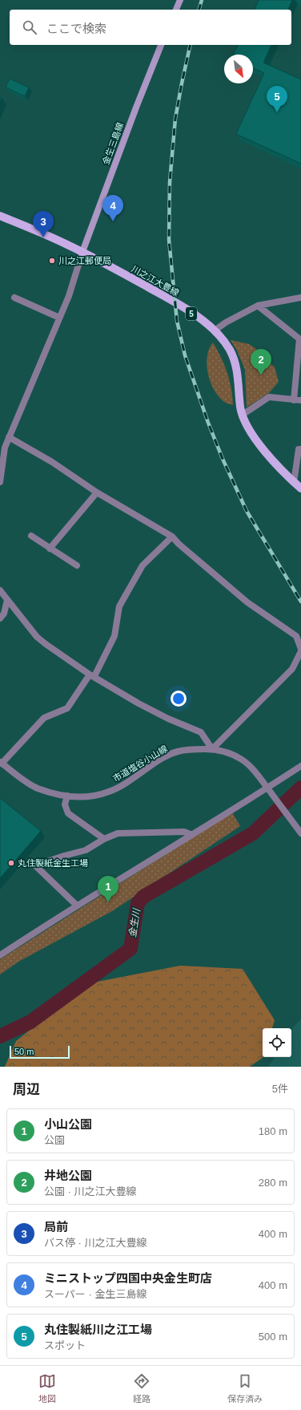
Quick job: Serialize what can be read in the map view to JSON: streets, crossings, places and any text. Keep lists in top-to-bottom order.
{
  "streets": {
    "main road": ["金生三島線", "川之江大豊線", "5"],
    "street": ["市道塩谷小山線"]
  },
  "crossings": [
    ["金生三島線", "川之江大豊線"]
  ],
  "water": ["金生川"],
  "places": ["川之江郵便局", "丸住製紙金生工場"],
  "scale_bar": "50 m",
  "north": "bottom right",
  "page": {
    "search": "ここで検索",
    "pins": [
      "5",
      "4",
      "3",
      "2",
      "1"
    ],
    "scale": "50 m",
    "heading": ["周辺", "5件"],
    "list": [
      {
        "mark": "1",
        "name": "小山公園",
        "note": "公園",
        "value": "180 m"
      },
      {
        "mark": "2",
        "name": "井地公園",
        "note": "公園 · 川之江大豊線",
        "value": "280 m"
      },
      {
        "mark": "3",
        "name": "局前",
        "note": "バス停 · 川之江大豊線",
        "value": "400 m"
      },
      {
        "mark": "4",
        "name": "ミニストップ四国中央金生町店",
        "note": "スーパー · 金生三島線",
        "value": "400 m"
      },
      {
        "mark": "5",
        "name": "丸住製紙川之江工場",
        "note": "スポット",
        "value": "500 m"
      }
    ],
    "nav": ["地図", "経路", "保存済み"]
  }
}
